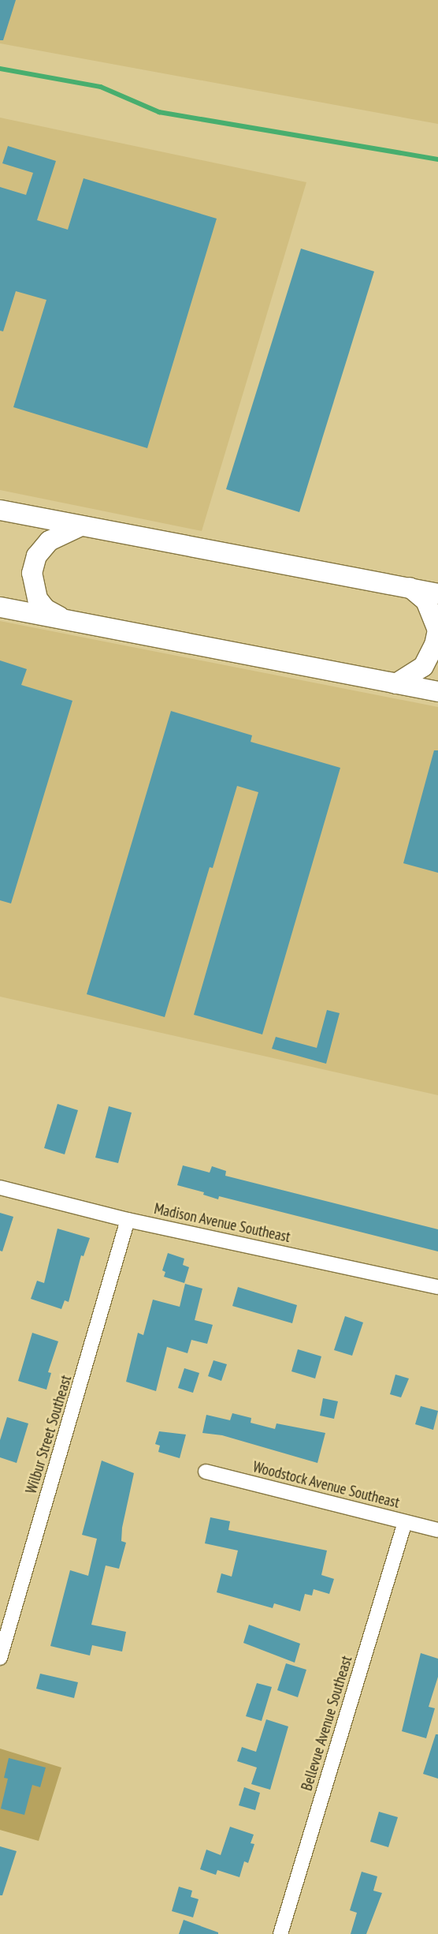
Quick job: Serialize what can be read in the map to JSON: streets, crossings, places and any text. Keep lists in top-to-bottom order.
{
  "streets": {
    "street": [
      "Madison Avenue Southeast",
      "Wilbur Street Southeast",
      "Woodstock Avenue Southeast",
      "Bellevue Avenue Southeast"
    ]
  },
  "crossings": [
    ["Madison Avenue Southeast", "Wilbur Street Southeast"],
    ["Woodstock Avenue Southeast", "Bellevue Avenue Southeast"]
  ]
}
